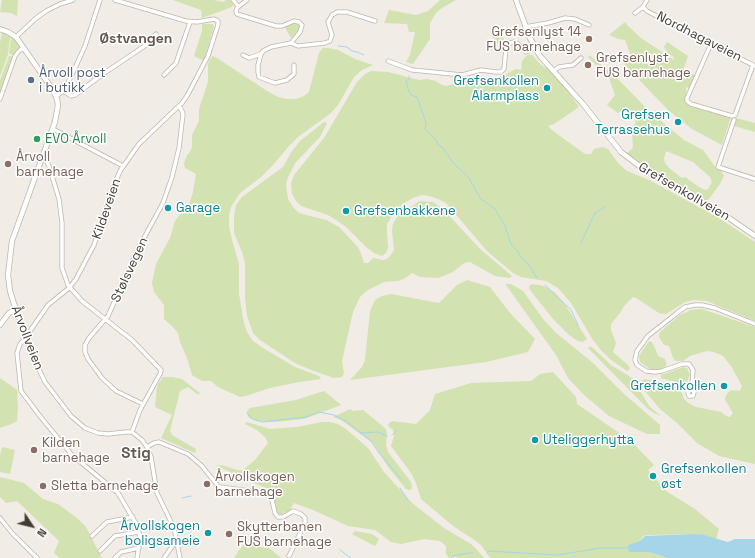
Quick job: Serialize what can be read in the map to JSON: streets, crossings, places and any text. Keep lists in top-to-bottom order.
{
  "streets": {
    "street": [
      "Nordhagaveien",
      "Grefsenkollveien",
      "Kildeveien",
      "Stølsvegen",
      "Årvollveien"
    ]
  },
  "crossings": [
    ["Kildeveien", "Stølsvegen"],
    ["Kildeveien", "Årvollveien"]
  ],
  "districts": ["Østvangen", "Stig"],
  "places": [
    "Grefsenlyst 14 FUS barnehage",
    "Grefsenlyst FUS barnehage",
    "Årvoll post i butikk",
    "Grefsenkollen Alarmplass",
    "Grefsen Terrassehus",
    "EVO Årvoll",
    "Årvoll barnehage",
    "Garage",
    "Grefsenbakkene",
    "Grefsenkollen",
    "Uteliggerhytta",
    "Kilden barnehage",
    "Grefsenkollen øst",
    "Årvollskogen barnehage",
    "Sletta barnehage",
    "Årvollskogen boligsameie",
    "Skytterbanen FUS barnehage"
  ],
  "north": "bottom right"
}
